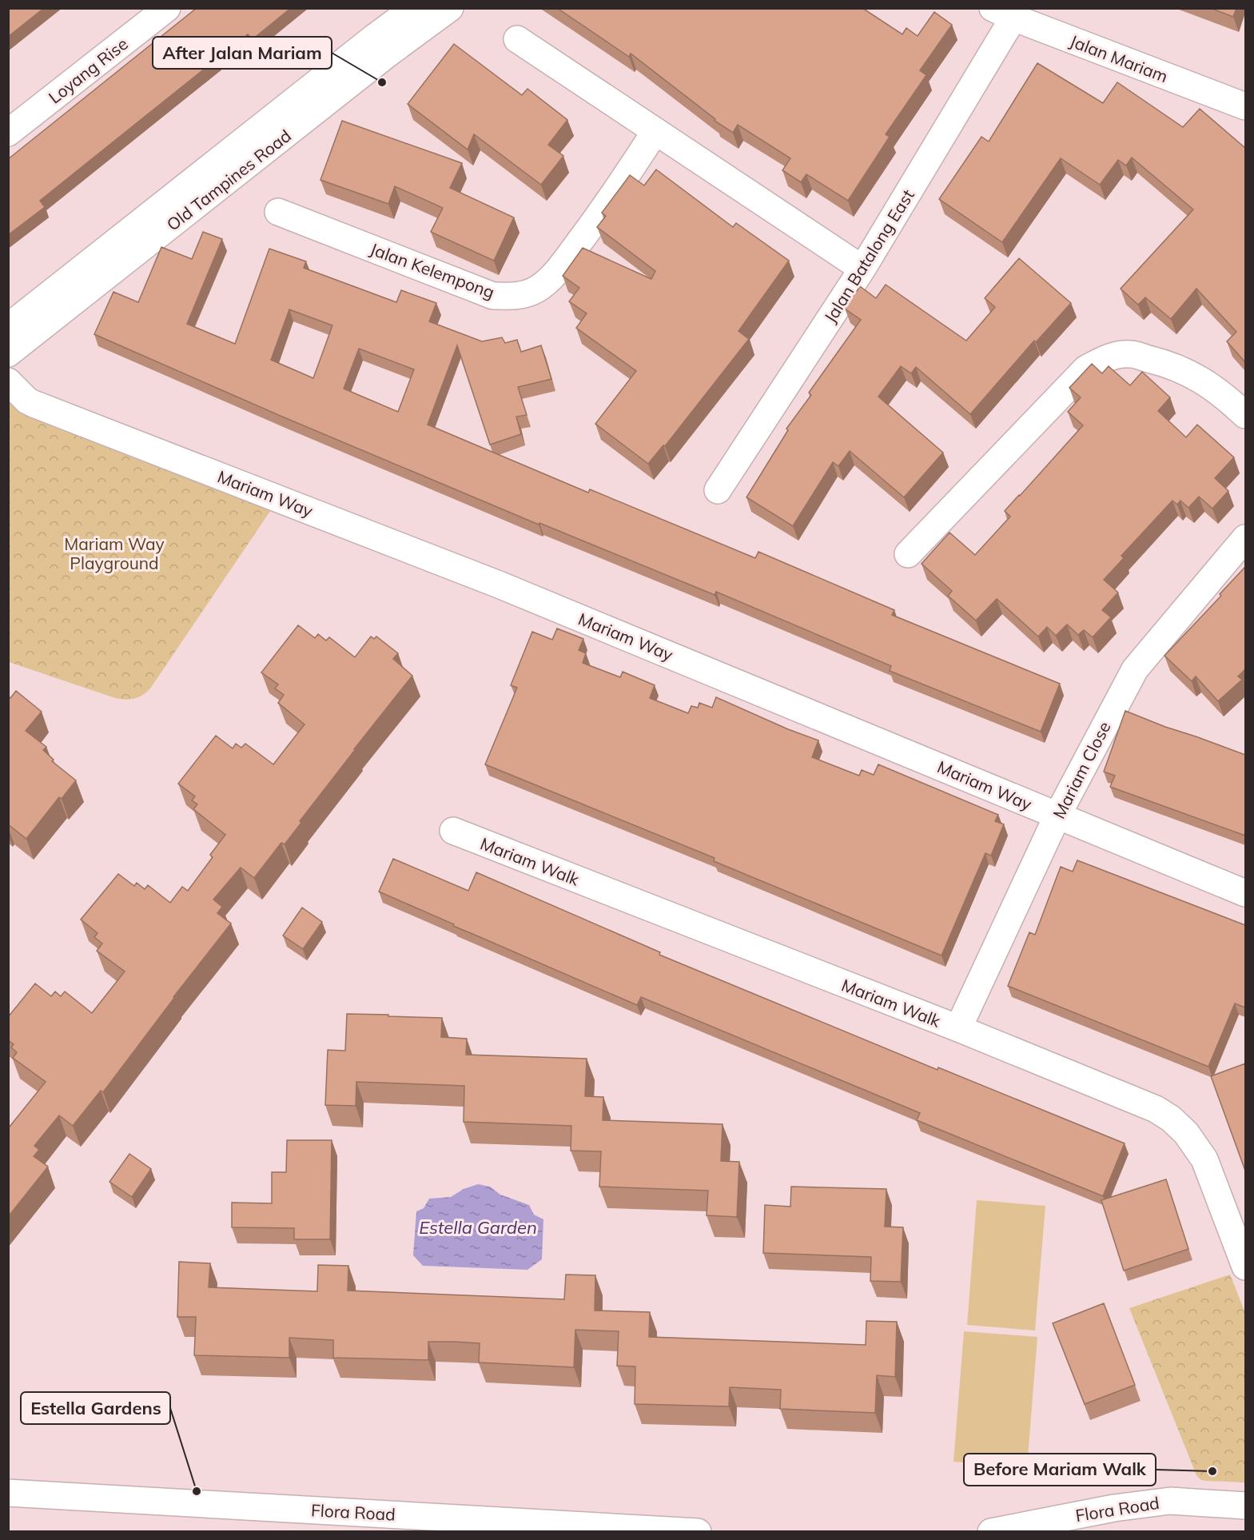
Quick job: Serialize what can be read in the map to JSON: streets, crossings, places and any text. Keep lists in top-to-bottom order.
{
  "streets": {
    "street": [
      "Jalan Mariam",
      "Loyang Rise",
      "Old Tampines Road",
      "Jalan Batalong East",
      "Jalan Kelempong",
      "Mariam Way",
      "Mariam Close",
      "Mariam Walk",
      "Flora Road"
    ]
  },
  "crossings": [
    ["Jalan Mariam", "Jalan Batalong East"],
    ["Mariam Way", "Mariam Close"],
    ["Mariam Close", "Mariam Walk"]
  ],
  "water": ["Estella Garden"],
  "parks": ["Mariam Way Playground"],
  "places": ["After Jalan Mariam", "Before Mariam Walk", "Estella Gardens"]
}
